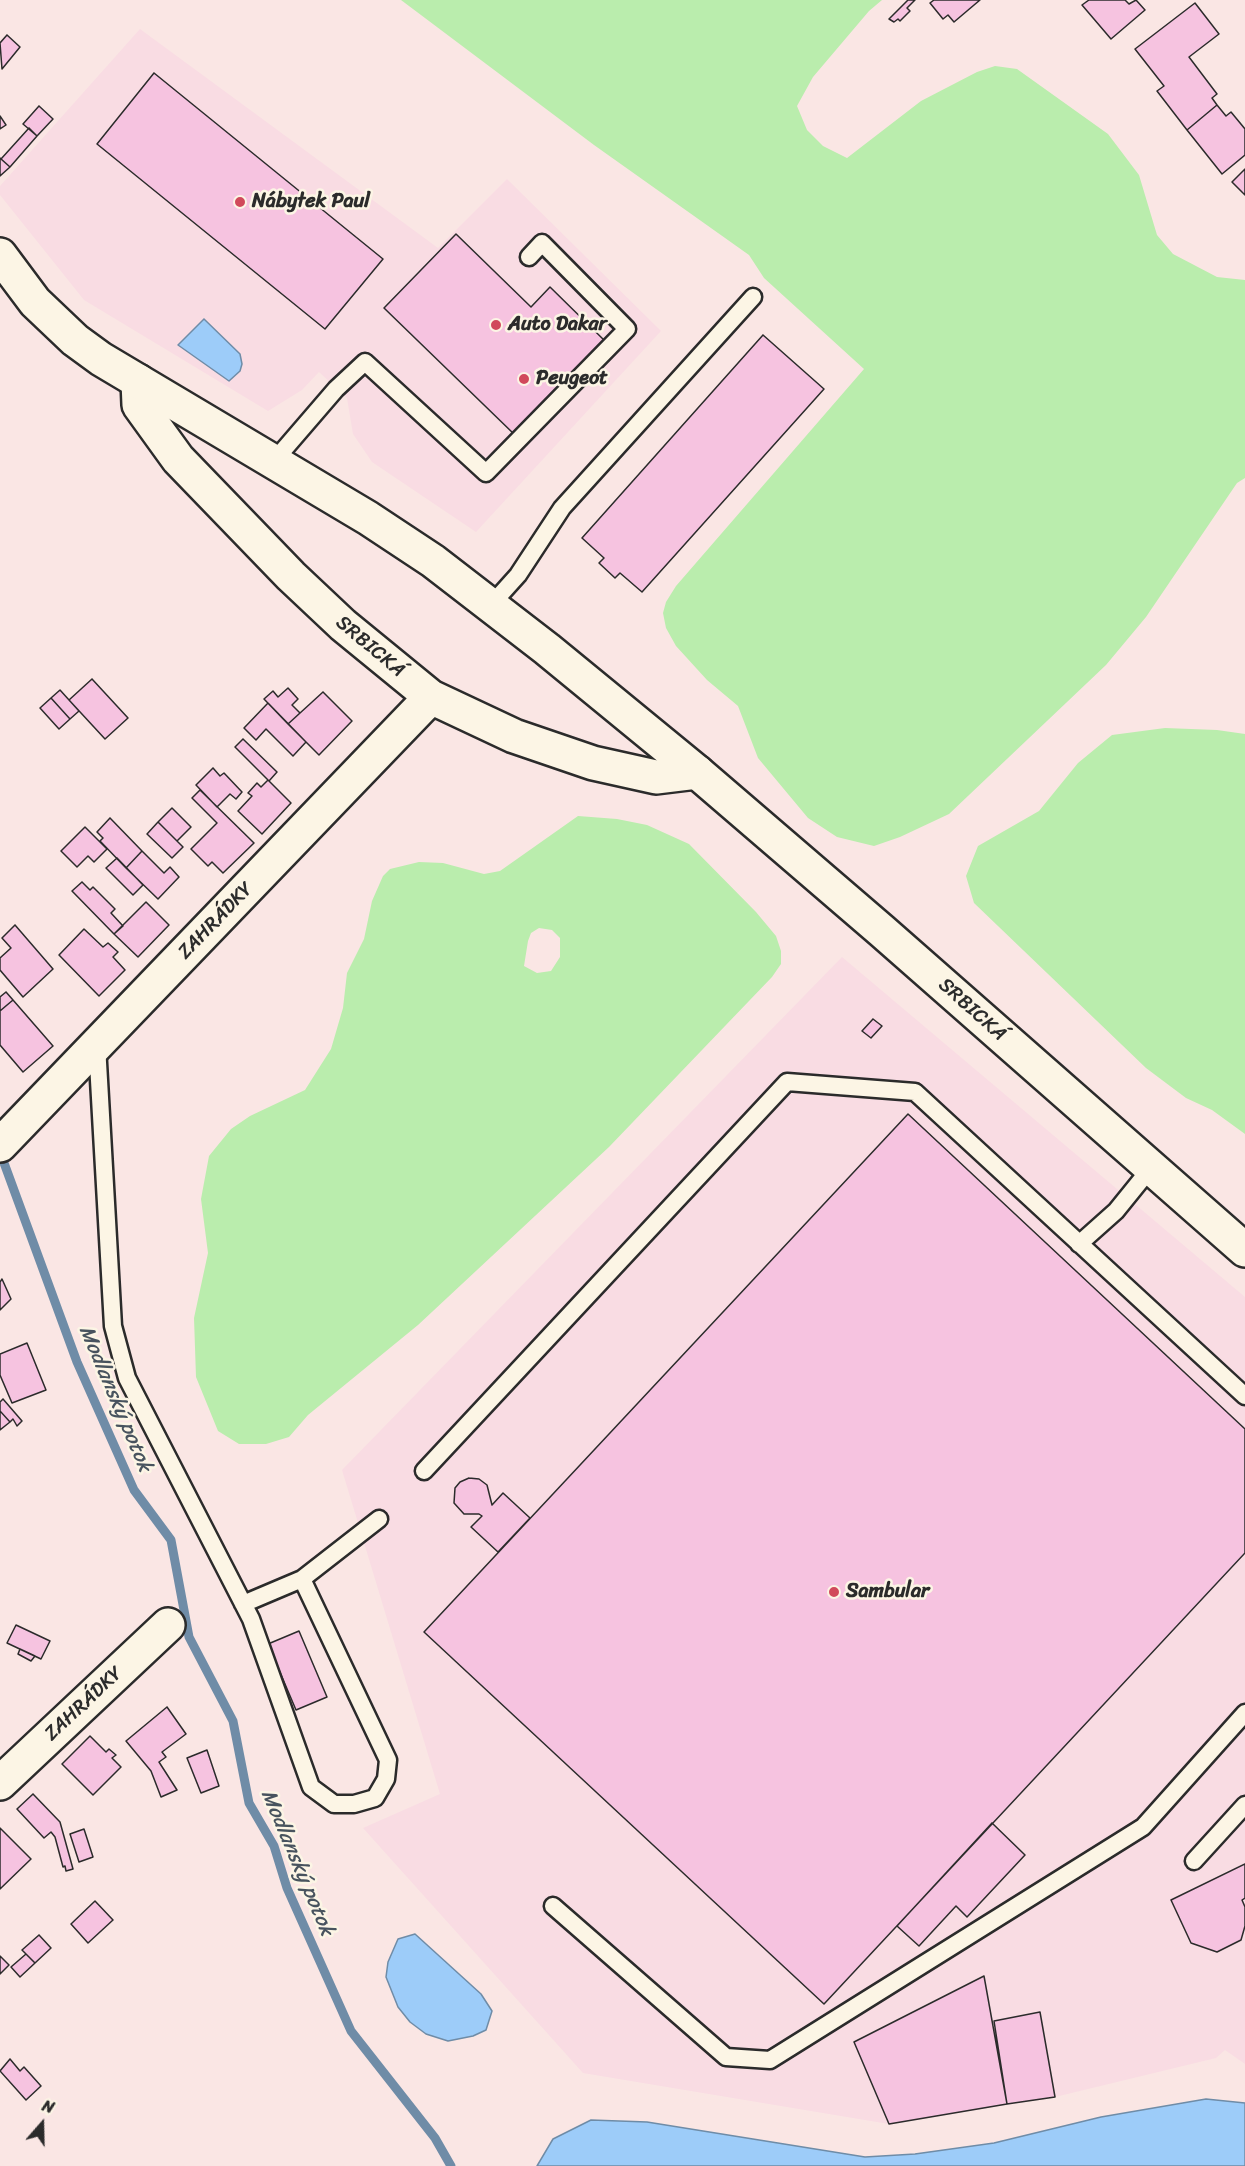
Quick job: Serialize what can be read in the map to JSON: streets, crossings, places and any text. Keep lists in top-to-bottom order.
{
  "streets": {
    "street": ["SRBICKÁ", "ZAHRÁDKY"]
  },
  "crossings": [
    ["SRBICKÁ", "ZAHRÁDKY"]
  ],
  "water": ["Modlanský potok"],
  "places": [
    "Nábytek Paul",
    "Auto Dakar",
    "Peugeot",
    "Sambular"
  ],
  "north": "top"
}
